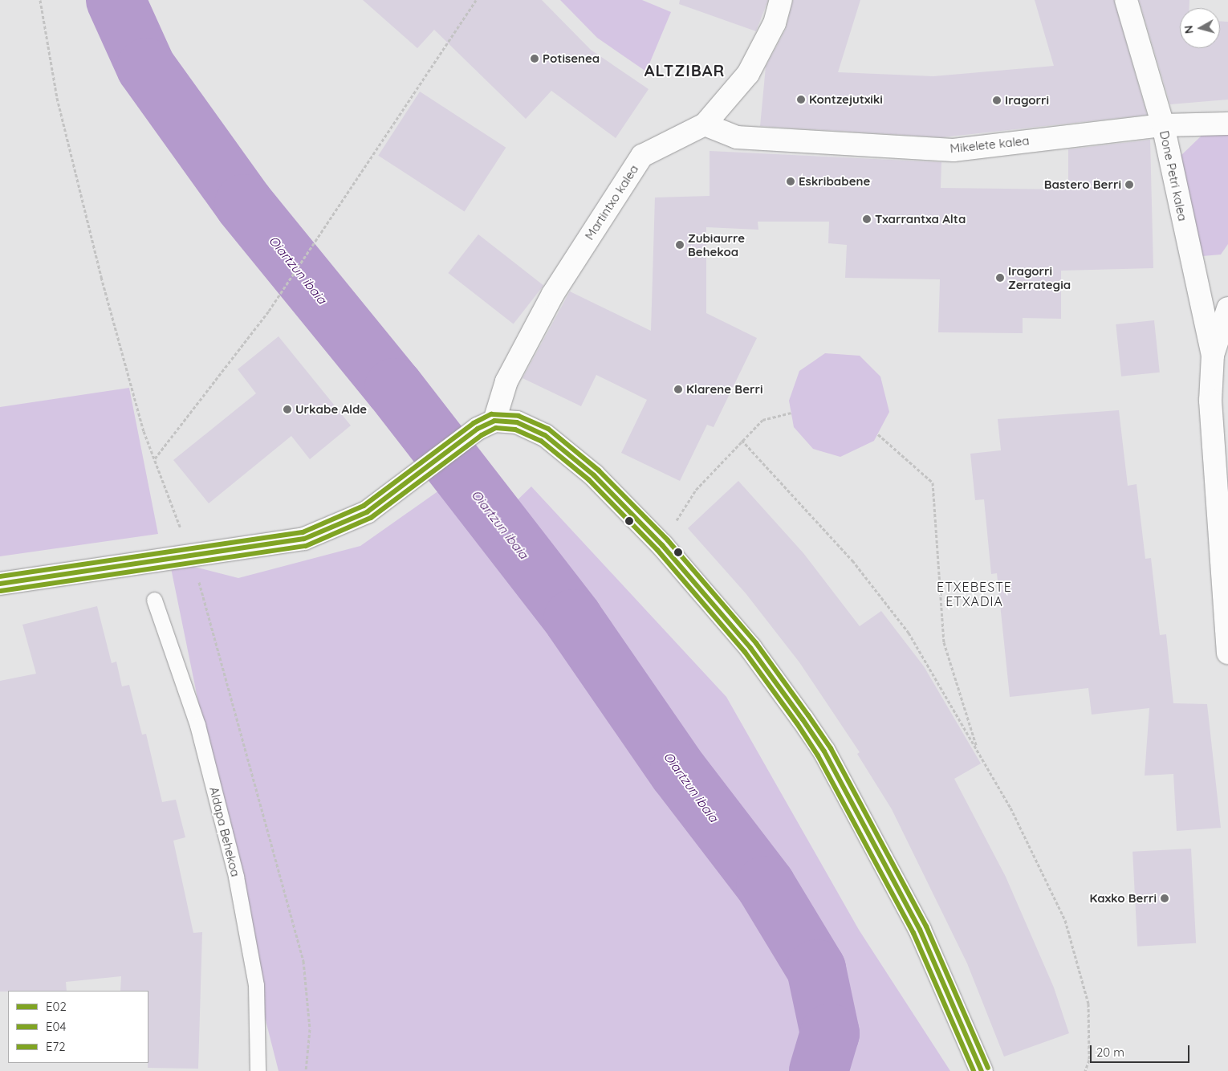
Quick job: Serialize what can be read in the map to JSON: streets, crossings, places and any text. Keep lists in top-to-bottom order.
{
  "streets": {
    "street": ["Mikelete kalea", "Done Petri kalea", "Martintxo kalea"],
    "lane": ["Aldapa Behekoa"]
  },
  "crossings": [
    ["Mikelete kalea", "Done Petri kalea"],
    ["Mikelete kalea", "Martintxo kalea"]
  ],
  "districts": ["ALTZIBAR", "ETXEBESTE ETXADIA"],
  "water": ["Oiartzun ibaia"],
  "places": [
    "Potisenea",
    "Kontzejutxiki",
    "Iragorri",
    "Eskribabene",
    "Bastero Berri",
    "Txarrantxa Alta",
    "Zubiaurre Behekoa",
    "Iragorri Zerrategia",
    "Klarene Berri",
    "Urkabe Alde",
    "Kaxko Berri"
  ],
  "lines": ["transit line E72", "transit line E02", "transit line E04"],
  "legend": ["E02", "E04", "E72"],
  "scale_bar": "20 m",
  "north": "left"
}
